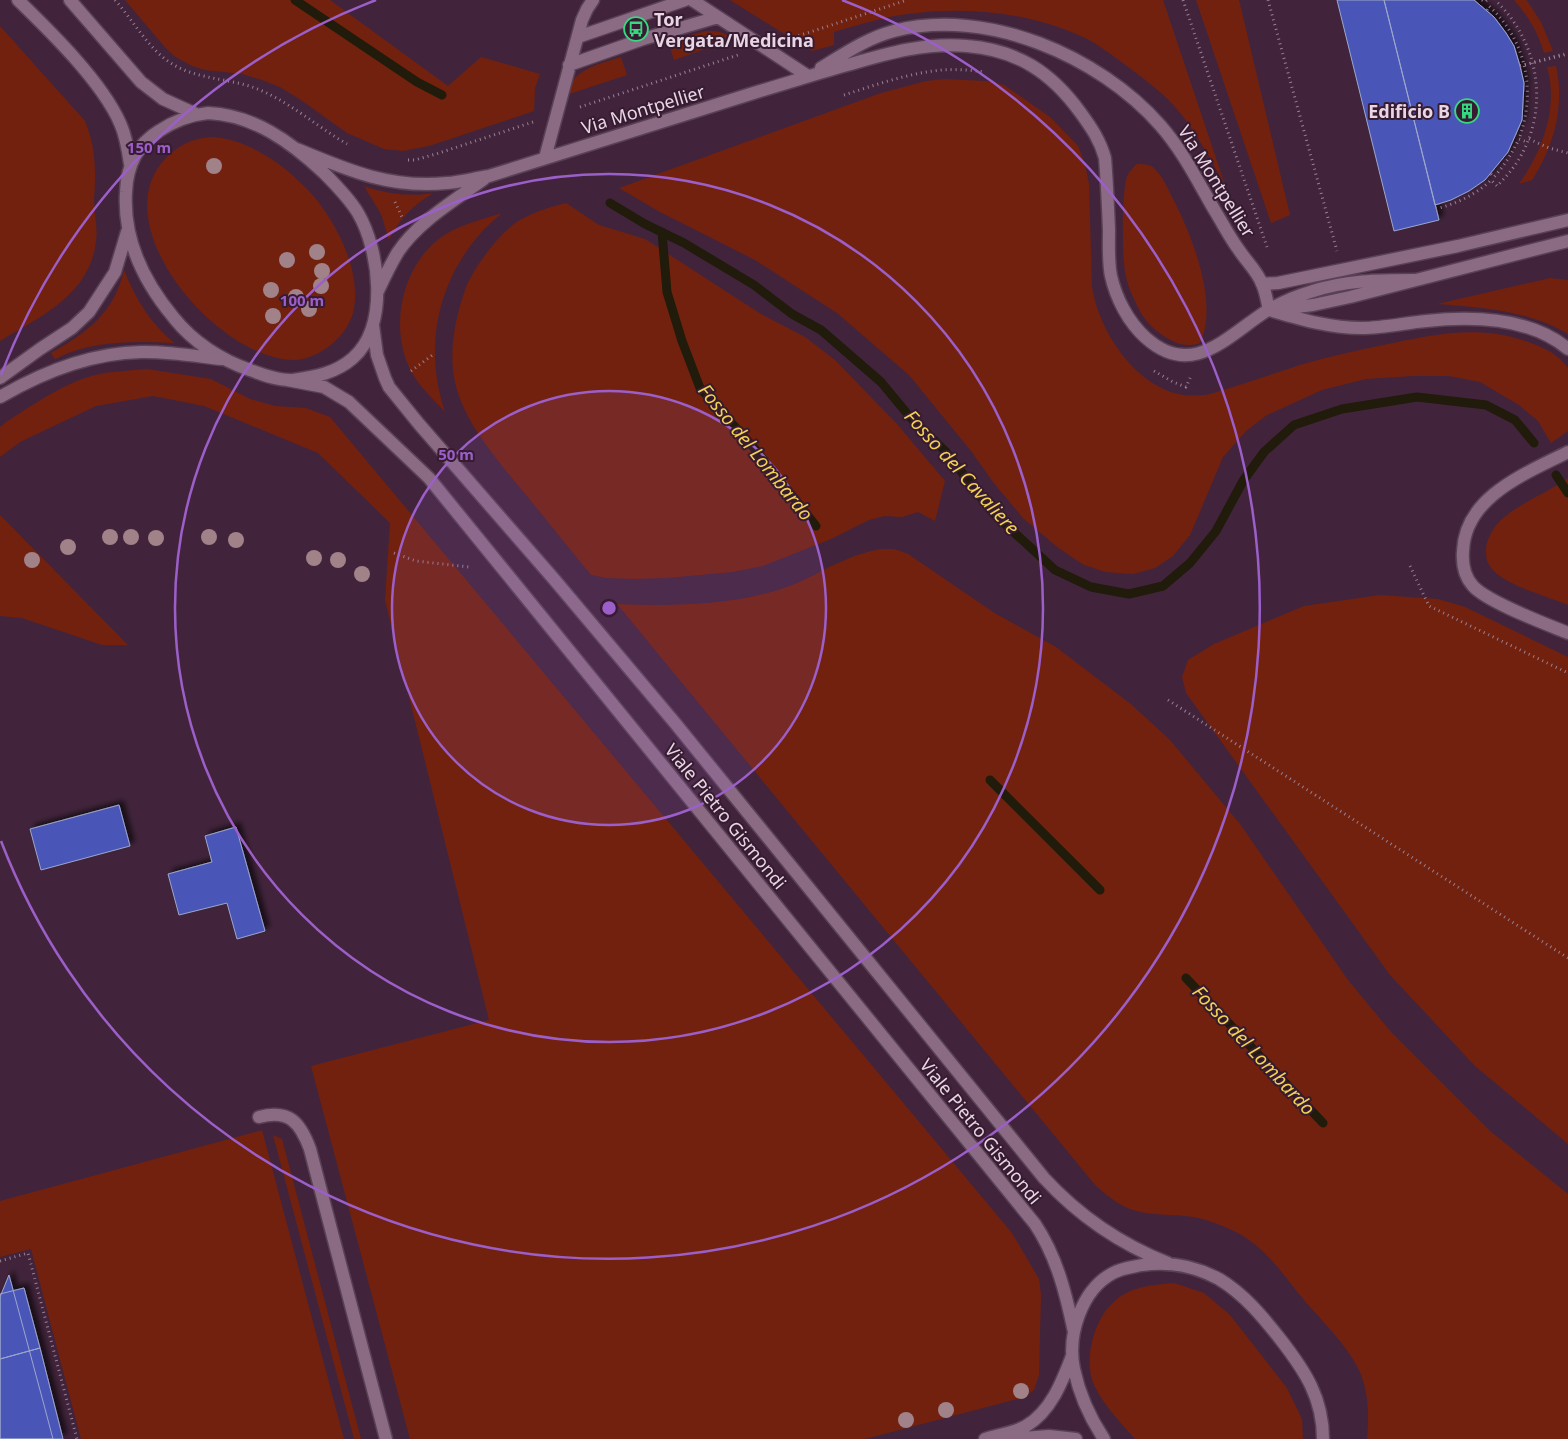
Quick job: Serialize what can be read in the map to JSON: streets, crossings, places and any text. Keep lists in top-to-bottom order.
{
  "streets": {
    "street": ["Via Montpellier", "Viale Pietro Gismondi"]
  },
  "water": ["Fosso del Lombardo", "Fosso del Cavaliere"],
  "places": {
    "bus stop": ["Tor Vergata/Medicina"],
    "building": ["Edificio B"]
  },
  "rings": ["150 m", "100 m", "50 m"]
}
